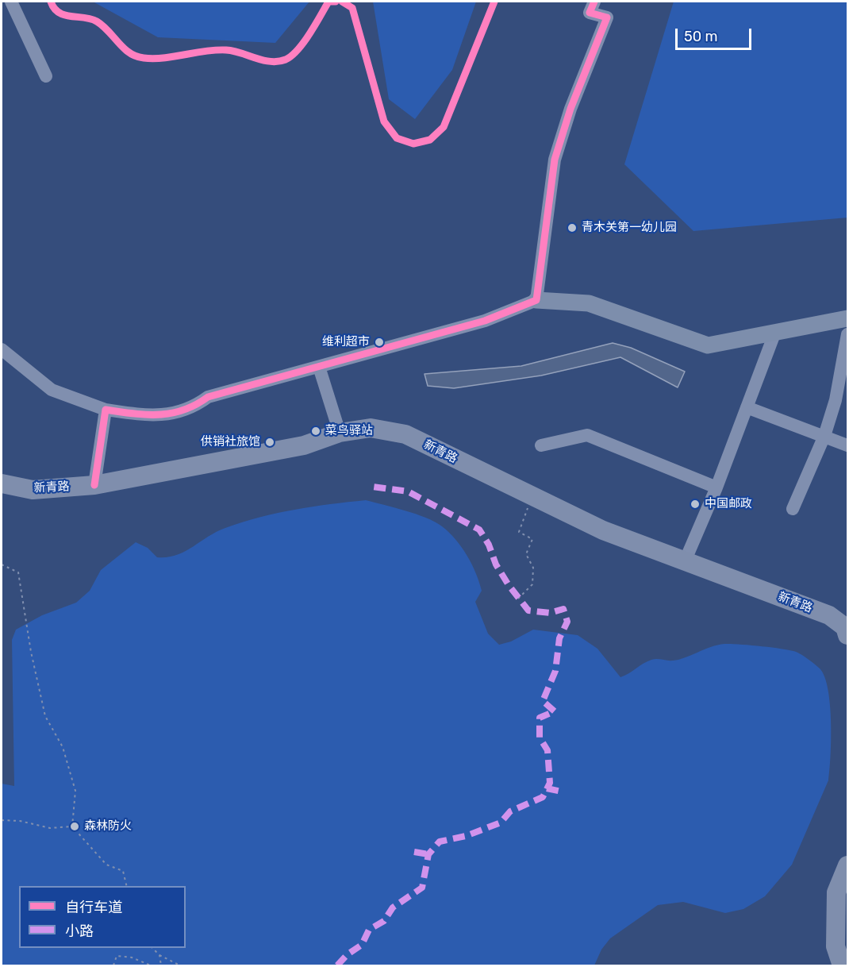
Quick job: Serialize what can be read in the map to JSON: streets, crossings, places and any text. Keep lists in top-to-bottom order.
{
  "streets": {
    "highway": ["新青路"]
  },
  "places": [
    "青木关第一幼儿园",
    "维利超市",
    "菜鸟驿站",
    "供销社旅馆",
    "中国邮政",
    "森林防火"
  ],
  "legend": ["自行车道", "小路"],
  "scale_bar": "50 m"
}
